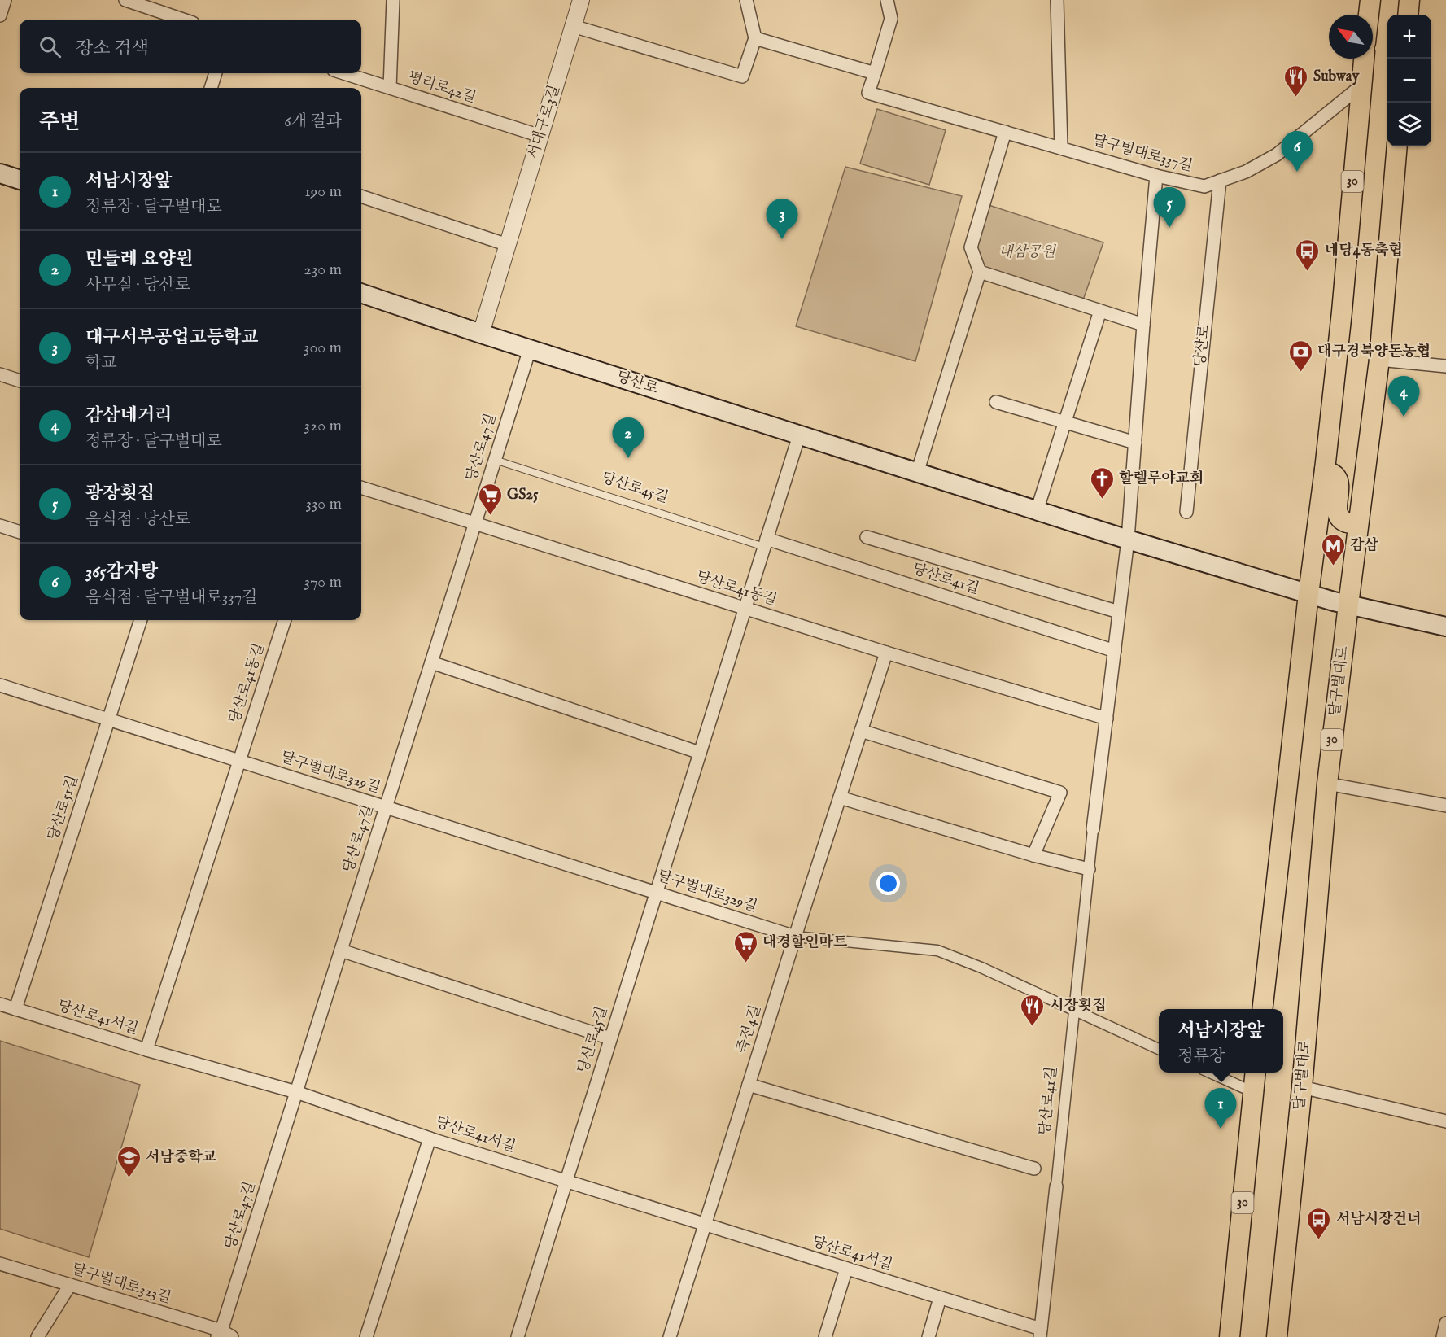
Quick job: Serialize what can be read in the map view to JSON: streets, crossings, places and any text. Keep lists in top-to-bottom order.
{
  "streets": {
    "main road": ["30", "당산로", "달구벌대로"],
    "street": [
      "평리로42길",
      "서대구로3길",
      "달구벌대로337길",
      "당산로47길",
      "당산로45길",
      "당산로41길",
      "당산로41동길",
      "달구벌대로329길",
      "당산로51길",
      "당산로41서길",
      "죽전4길",
      "달구벌대로323길"
    ]
  },
  "crossings": [
    ["평리로42길", "서대구로3길"],
    ["서대구로3길", "당산로"],
    ["달구벌대로337길", "30"],
    ["달구벌대로337길", "당산로"],
    ["30", "당산로"],
    ["당산로", "당산로47길"],
    ["당산로", "당산로45길"],
    ["당산로", "당산로41길"],
    ["당산로", "달구벌대로"],
    ["당산로47길", "당산로45길"],
    ["당산로47길", "당산로41동길"],
    ["당산로47길", "달구벌대로329길"],
    ["당산로47길", "당산로41서길"],
    ["당산로47길", "달구벌대로323길"],
    ["당산로45길", "당산로41길"],
    ["당산로45길", "당산로41동길"],
    ["당산로45길", "달구벌대로329길"],
    ["당산로45길", "당산로41서길"],
    ["당산로41길", "당산로41동길"],
    ["당산로41길", "달구벌대로329길"],
    ["당산로41길", "당산로41서길"],
    ["당산로41동길", "달구벌대로329길"],
    ["당산로41동길", "죽전4길"],
    ["달구벌대로329길", "당산로51길"],
    ["달구벌대로329길", "죽전4길"],
    ["당산로51길", "당산로41서길"],
    ["당산로41서길", "죽전4길"]
  ],
  "parks": ["내삼공원"],
  "places": {
    "restaurant": ["Subway", "시장횟집"],
    "bus stop": ["네당4동축협", "서남시장건너"],
    "bank": ["대구경북양돈농협"],
    "church": ["할렐루야교회"],
    "supermarket": ["GS25", "대경할인마트"],
    "metro station": ["감삼"],
    "school or university": ["서남중학교"]
  },
  "north": "top left",
  "page": {
    "map_buttons": ["+", "−"],
    "search": "장소 검색",
    "heading": ["주변", "6개 결과"],
    "pins": [
      "6",
      "5",
      "3",
      "4",
      "2",
      "1"
    ],
    "list": [
      {
        "mark": "1",
        "name": "서남시장앞",
        "note": "정류장 · 달구벌대로",
        "value": "190 m"
      },
      {
        "mark": "2",
        "name": "민들레 요양원",
        "note": "사무실 · 당산로",
        "value": "230 m"
      },
      {
        "mark": "3",
        "name": "대구서부공업고등학교",
        "note": "학교",
        "value": "300 m"
      },
      {
        "mark": "4",
        "name": "감삼네거리",
        "note": "정류장 · 달구벌대로",
        "value": "320 m"
      },
      {
        "mark": "5",
        "name": "광장횟집",
        "note": "음식점 · 당산로",
        "value": "330 m"
      },
      {
        "mark": "6",
        "name": "365감자탕",
        "note": "음식점 · 달구벌대로337길",
        "value": "370 m"
      }
    ],
    "popup": ["서남시장앞", "정류장"]
  }
}
